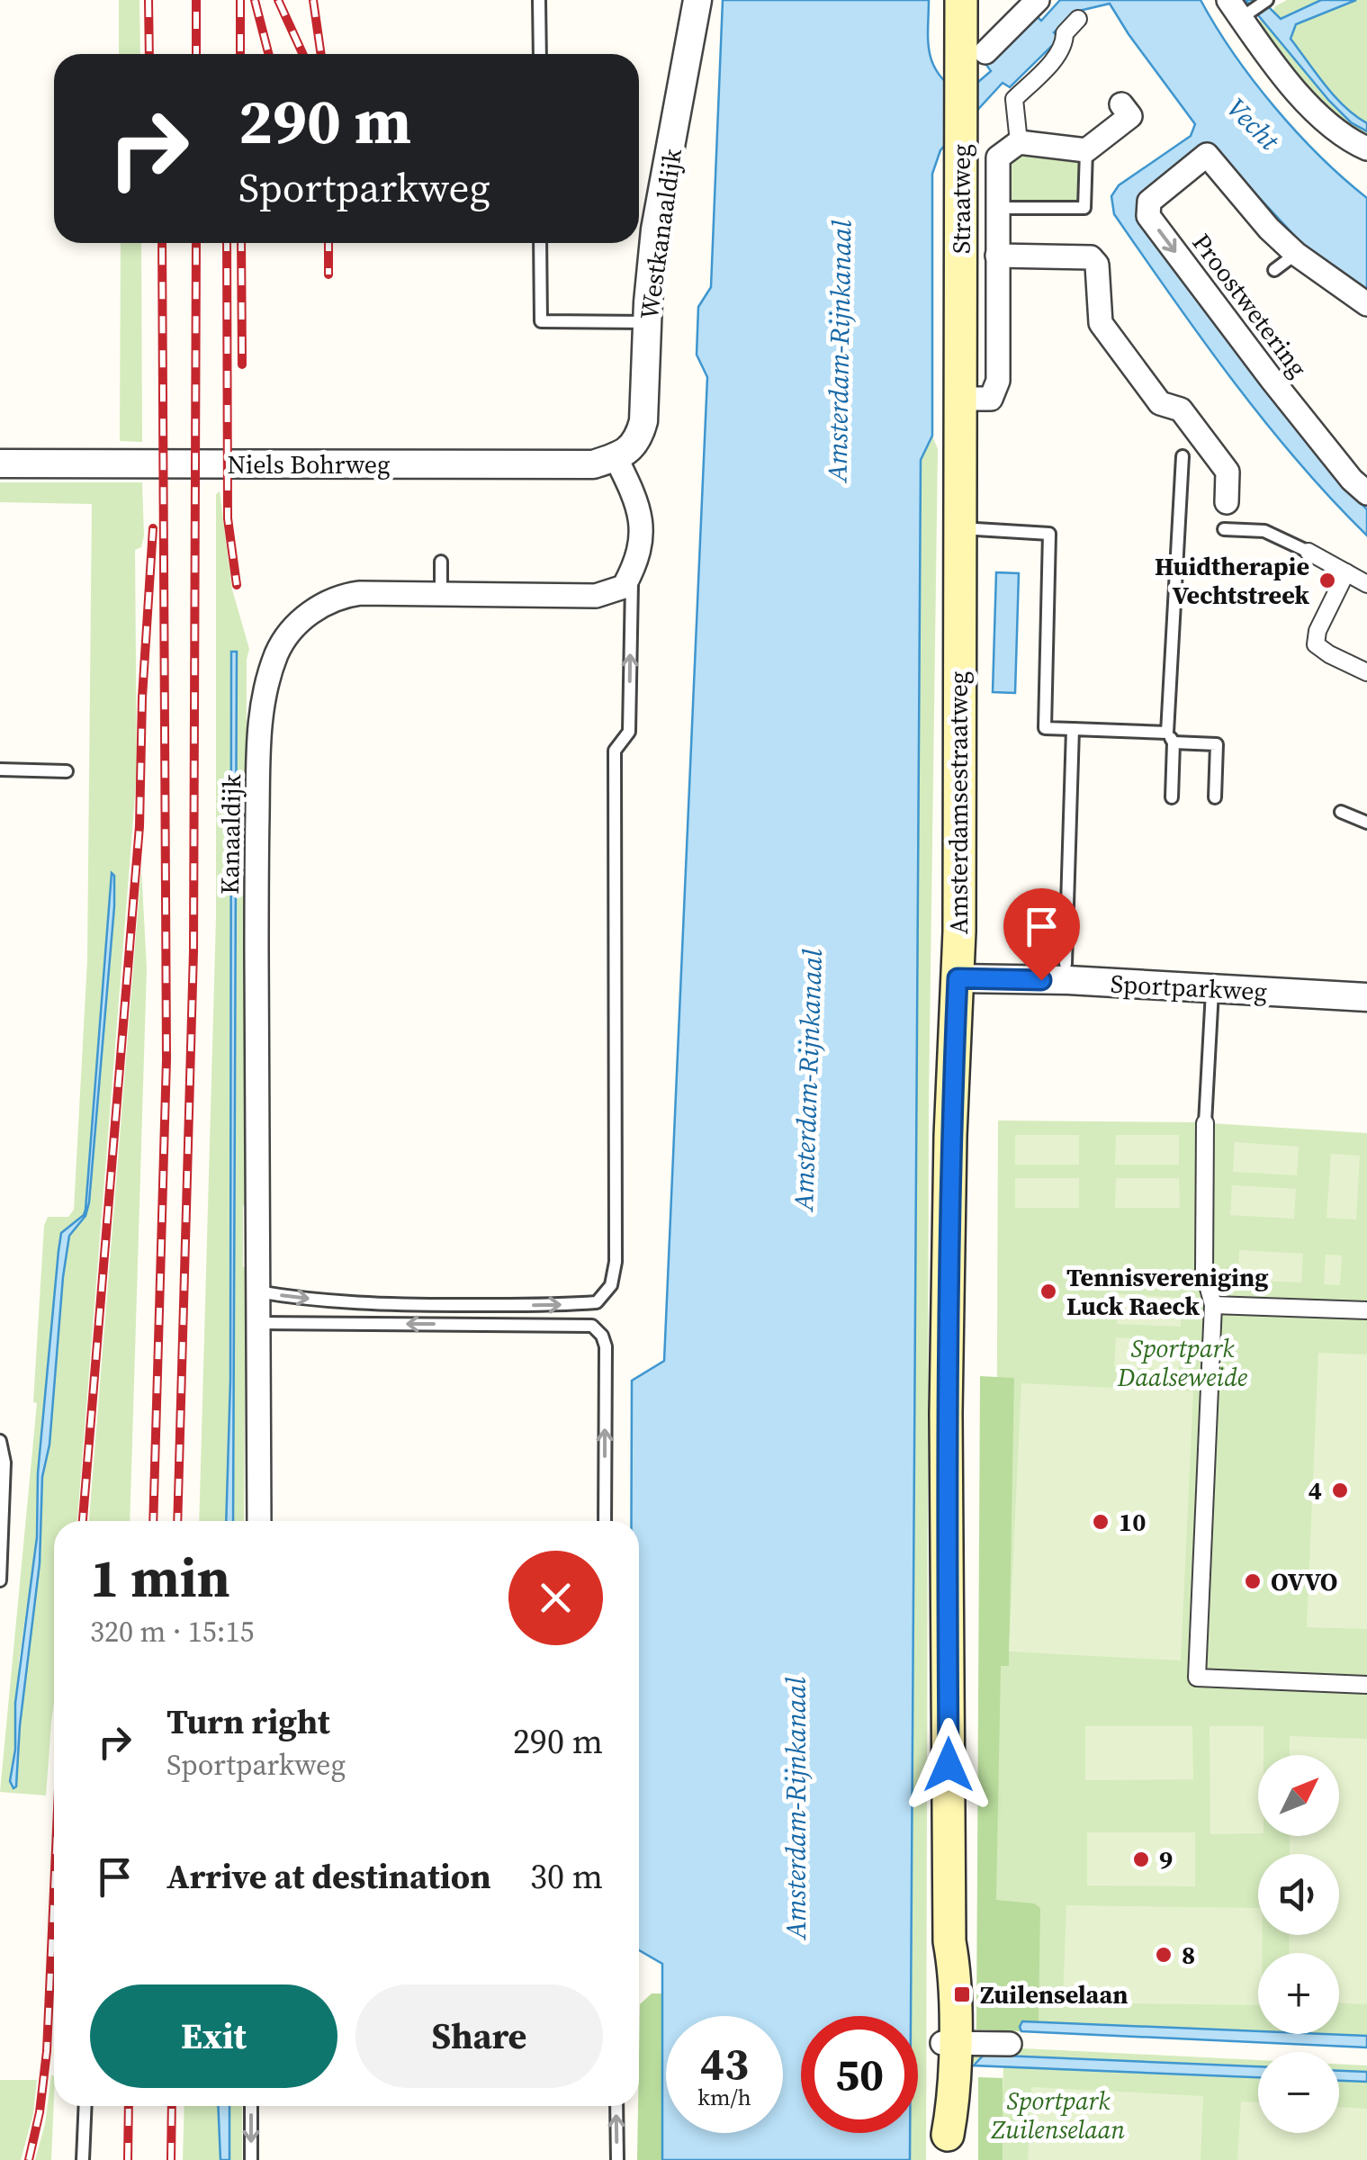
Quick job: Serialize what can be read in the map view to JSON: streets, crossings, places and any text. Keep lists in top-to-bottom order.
{
  "streets": {
    "main road": ["Straatweg", "Amsterdamsestraatweg"],
    "street": [
      "Westkanaaldijk",
      "Proostwetering",
      "Niels Bohrweg",
      "Kanaaldijk",
      "Sportparkweg"
    ]
  },
  "crossings": [
    ["Straatweg", "Amsterdamsestraatweg"],
    ["Westkanaaldijk", "Niels Bohrweg"],
    ["Amsterdamsestraatweg", "Sportparkweg"]
  ],
  "water": ["Vecht", "Amsterdam-Rijnkanaal"],
  "parks": ["Sportpark Daalseweide", "Sportpark Zuilenselaan"],
  "places": {
    "other": [
      "Huidtherapie Vechtstreek",
      "Tennisvereniging Luck Raeck",
      "4",
      "10",
      "OVVO",
      "9",
      "8"
    ],
    "transit": ["Zuilenselaan"]
  },
  "north": "top right",
  "page": {
    "turn": ["290 m", "Sportparkweg"],
    "heading": ["1 min", "320 m · 15:15"],
    "list": [
      {
        "name": "Turn right",
        "note": "Sportparkweg",
        "value": "290 m"
      },
      {
        "name": "Arrive at destination",
        "value": "30 m"
      }
    ],
    "map_buttons": ["+", "−"],
    "buttons": ["Exit", "Share"],
    "speed": "43 km/h",
    "limit": "50"
  }
}
